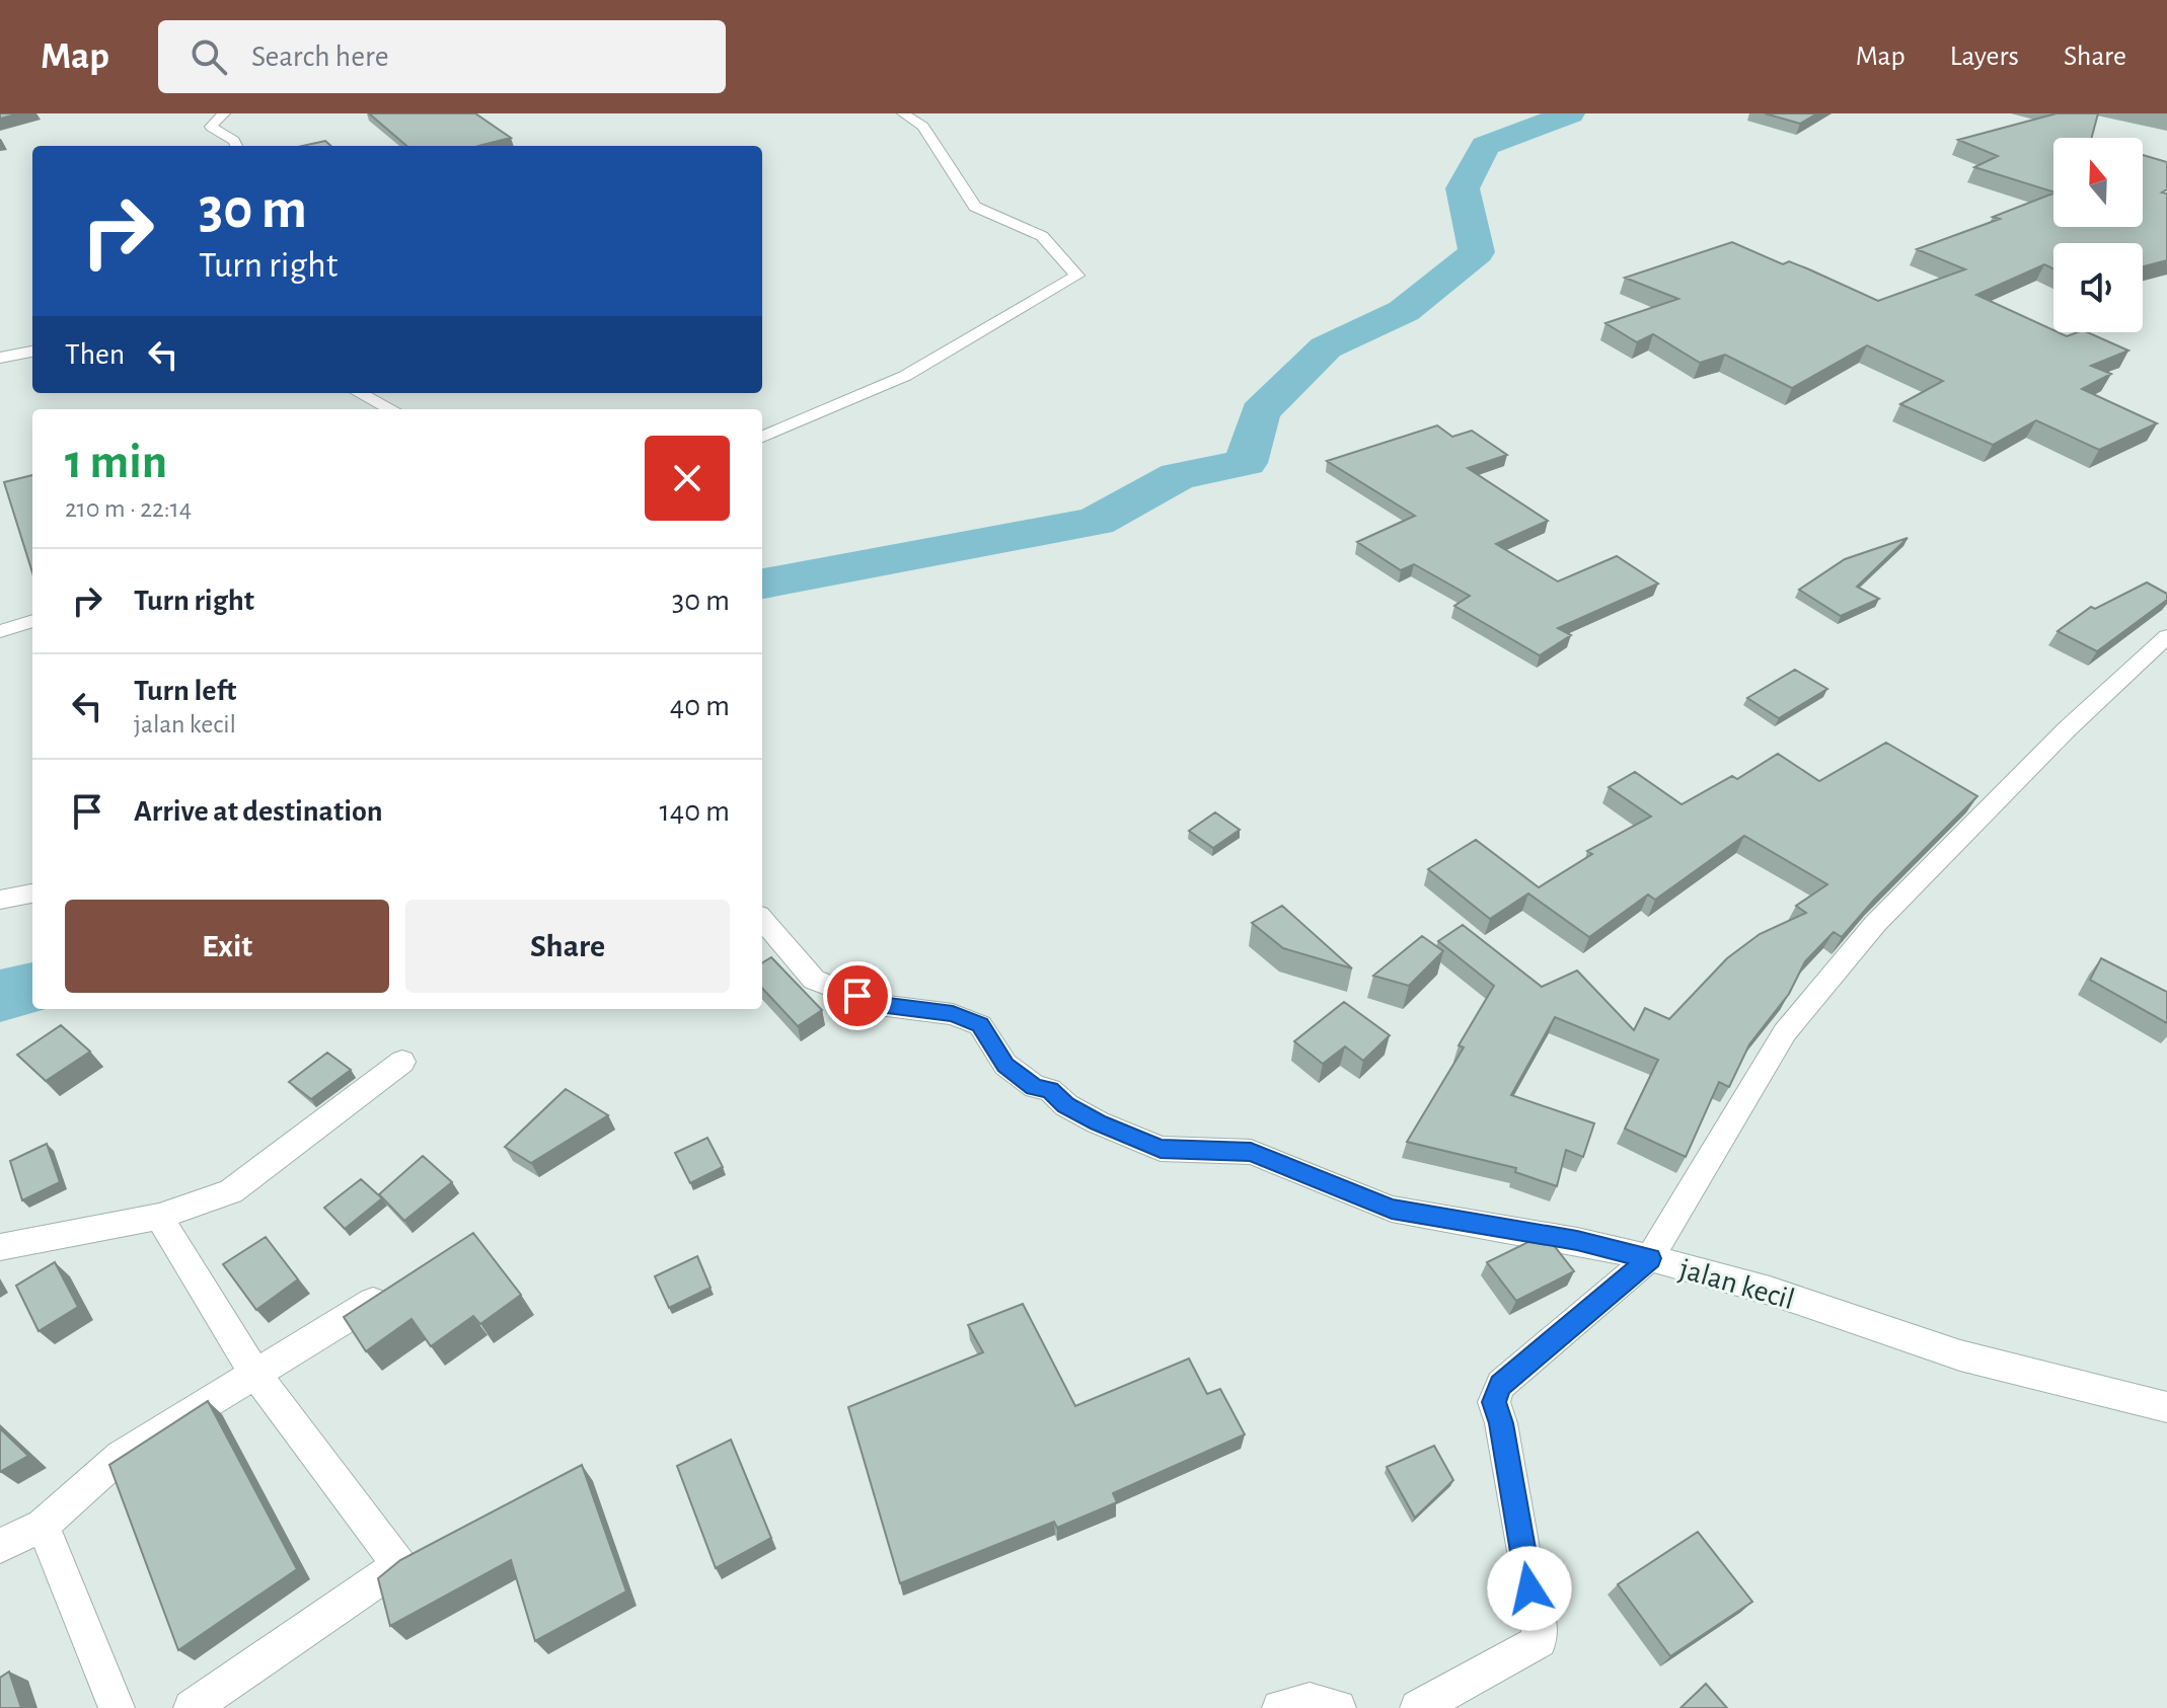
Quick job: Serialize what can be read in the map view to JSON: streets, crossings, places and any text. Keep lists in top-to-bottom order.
{
  "streets": {
    "street": ["jalan kecil"]
  },
  "north": "top",
  "page": {
    "header": "Map",
    "search": "Search here",
    "nav": ["Map", "Layers", "Share"],
    "turn": ["30 m", "Turn right"],
    "then": "Then",
    "heading": ["1 min", "210 m · 22:14"],
    "list": [
      {
        "name": "Turn right",
        "value": "30 m"
      },
      {
        "name": "Turn left",
        "note": "jalan kecil",
        "value": "40 m"
      },
      {
        "name": "Arrive at destination",
        "value": "140 m"
      }
    ],
    "buttons": ["Exit", "Share"]
  }
}
